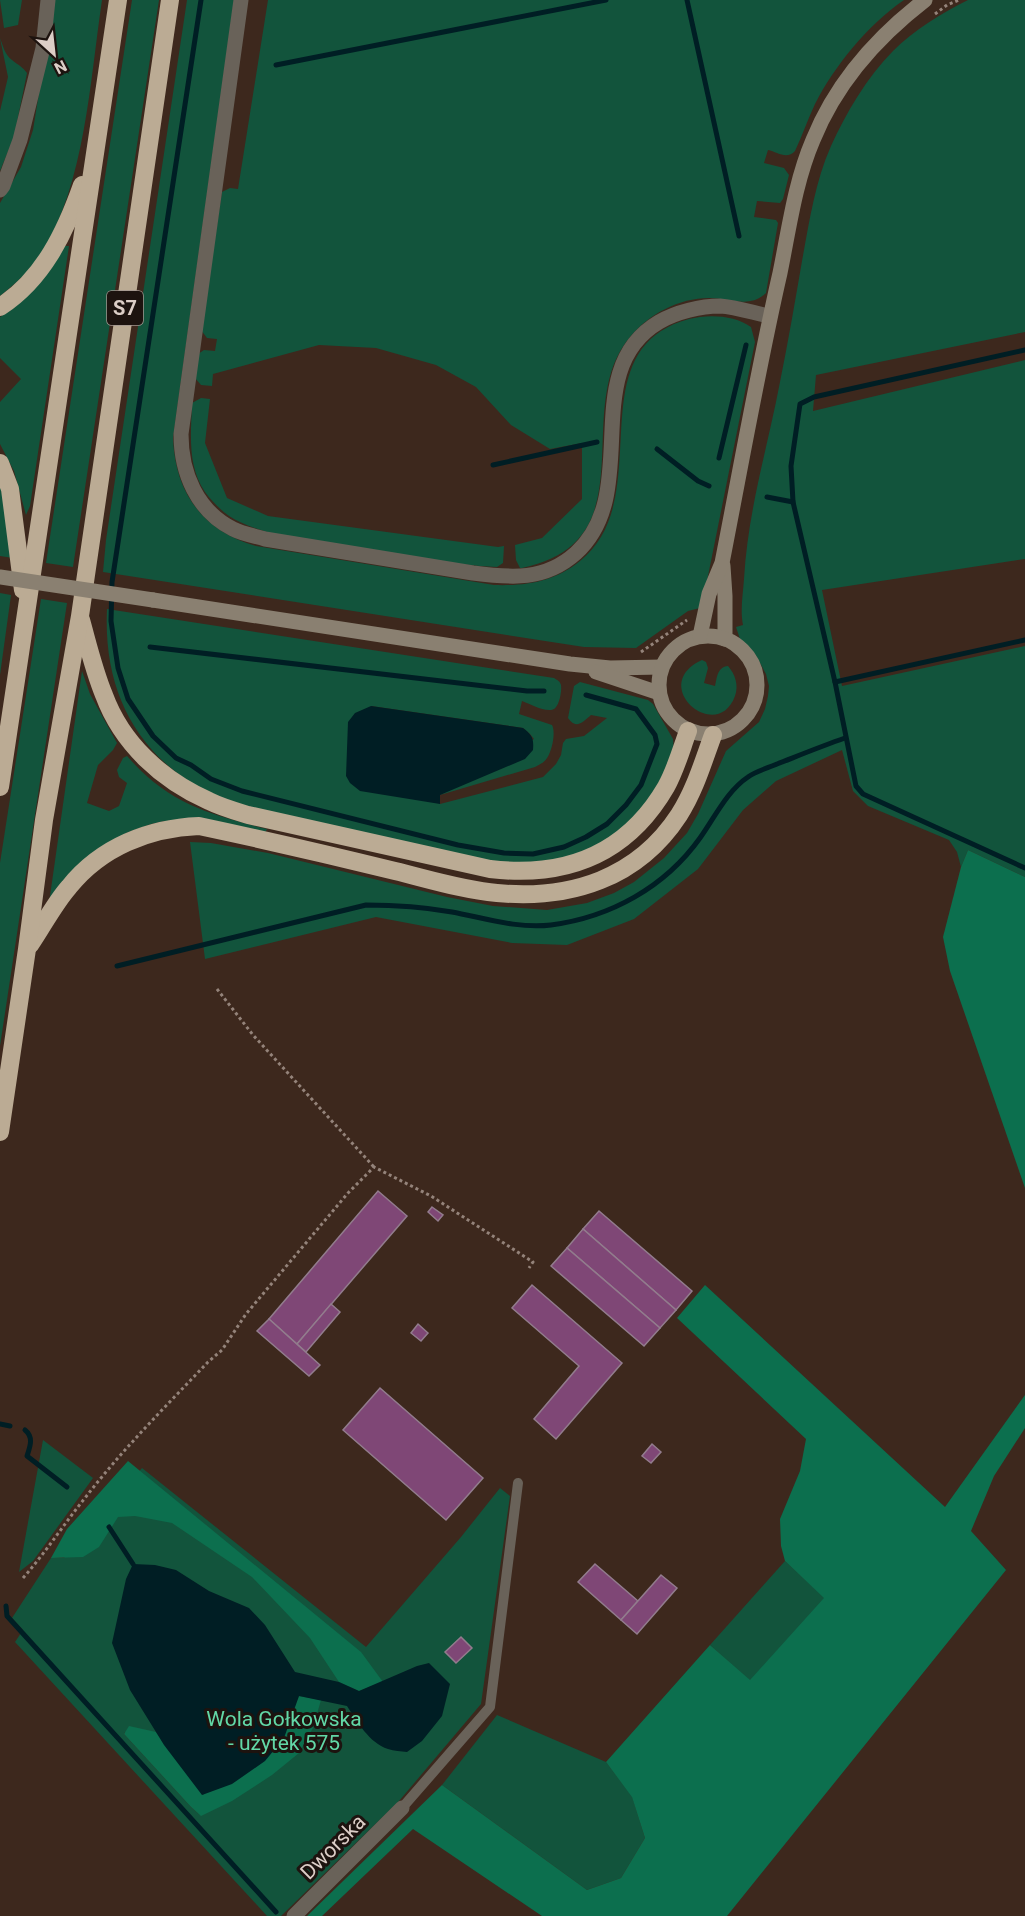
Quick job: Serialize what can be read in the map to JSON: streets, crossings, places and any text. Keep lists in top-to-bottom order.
{
  "streets": {
    "highway": ["S7"],
    "street": ["Dworska"]
  },
  "parks": ["Wola Gołkowska - użytek 575"],
  "north": "bottom right"
}
